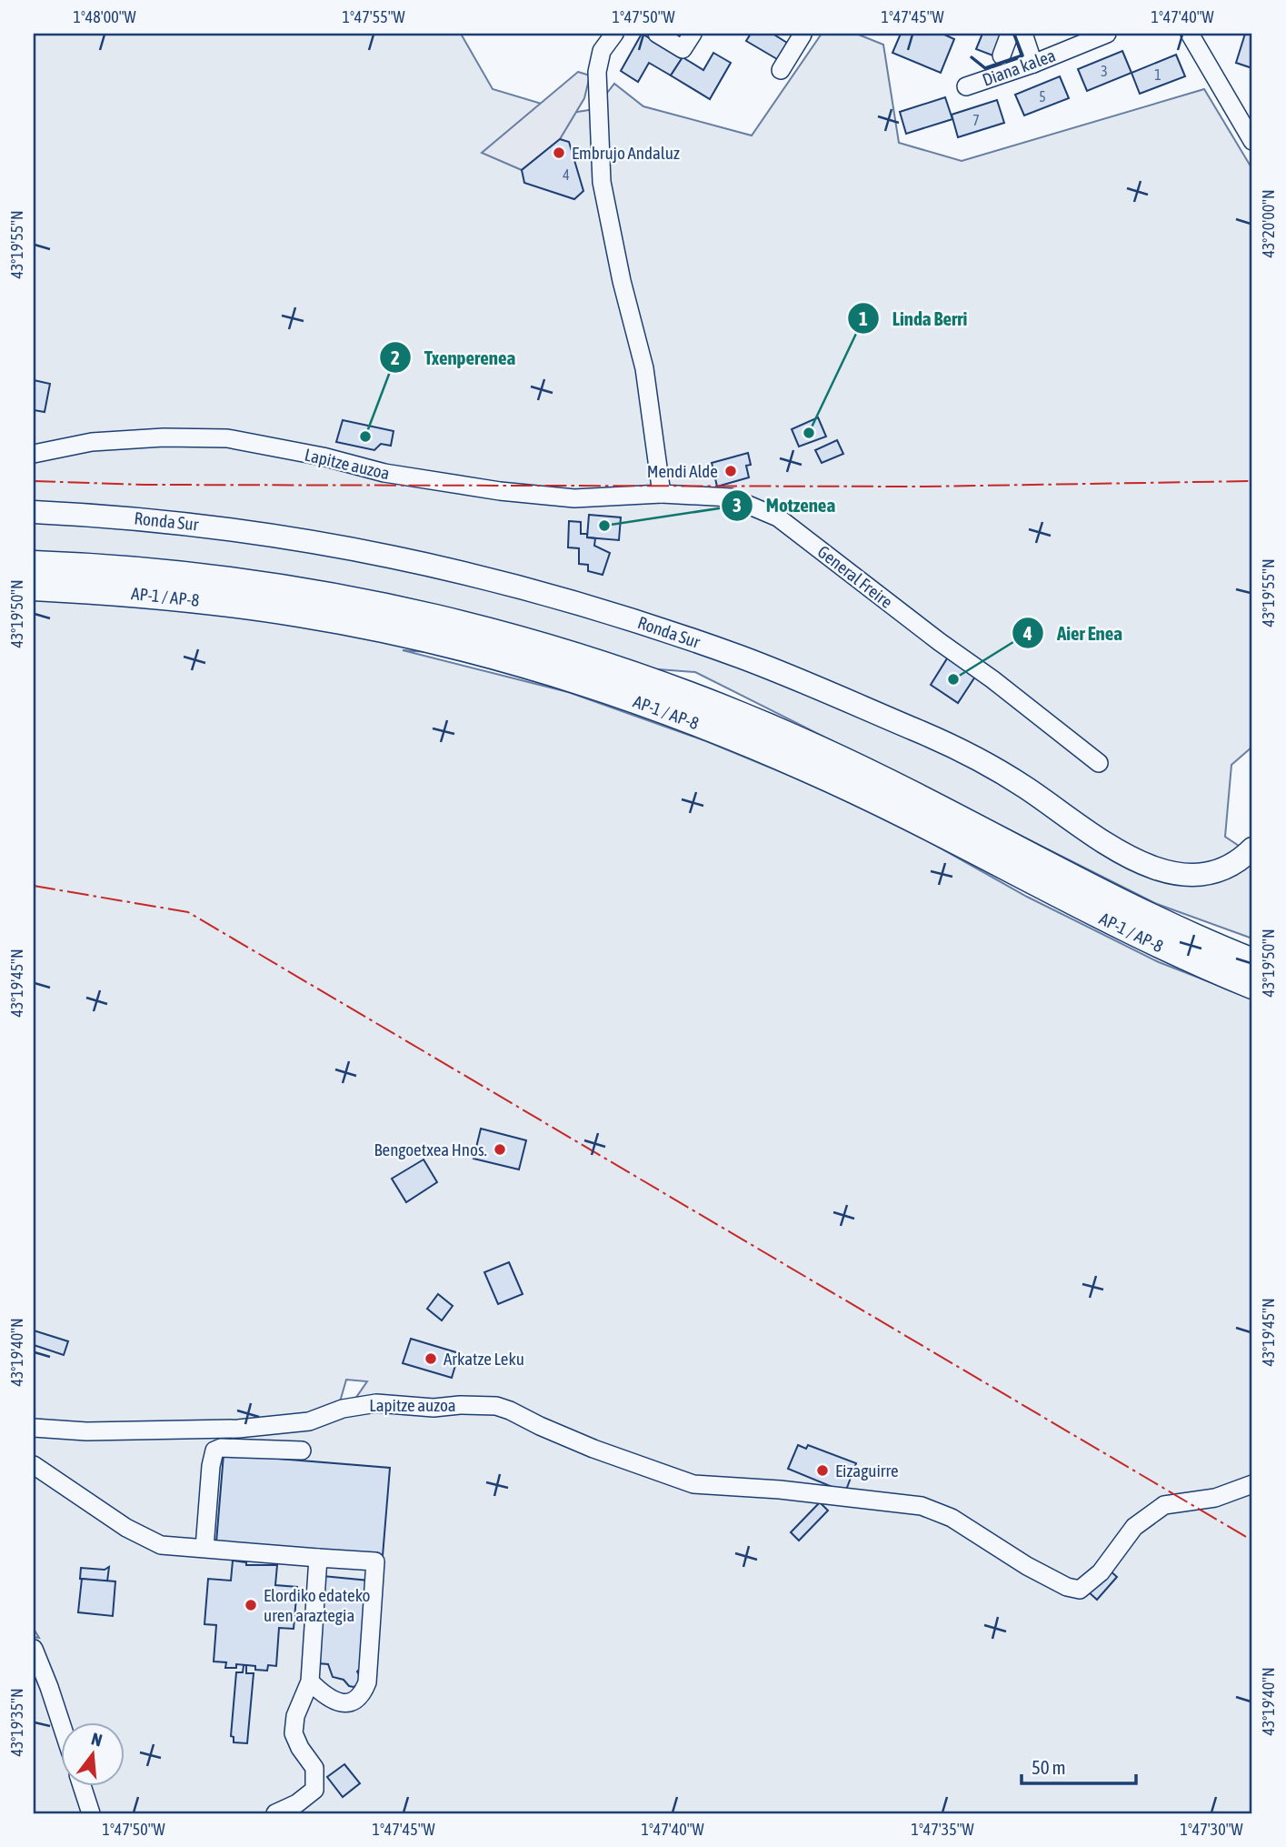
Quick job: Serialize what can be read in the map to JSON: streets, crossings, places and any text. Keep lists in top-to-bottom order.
{
  "streets": {
    "highway": ["AP-1 / AP-8"],
    "main road": ["Ronda Sur"],
    "street": ["Diana kalea", "Lapitze auzoa", "General Freire"]
  },
  "crossings": [
    ["Lapitze auzoa", "General Freire"]
  ],
  "places": [
    "Embrujo Andaluz",
    "Linda Berri",
    "Txenperenea",
    "Mendi Alde",
    "Motzenea",
    "Aier Enea",
    "Bengoetxea Hnos.",
    "Arkatze Leku",
    "Eizaguirre",
    "Elordiko edateko uren araztegia"
  ],
  "house_numbers": [
    "3",
    "1",
    "5",
    "7",
    "4"
  ],
  "scale_bar": "50 m",
  "north": "top",
  "coordinates": [
    "1°48'00\"W",
    "1°47'55\"W",
    "1°47'50\"W",
    "1°47'45\"W",
    "1°47'40\"W",
    "43°20'00\"N",
    "43°19'55\"N",
    "43°19'50\"N",
    "43°19'45\"N",
    "43°19'40\"N",
    "43°19'35\"N",
    "1°47'35\"W",
    "1°47'30\"W"
  ]
}
